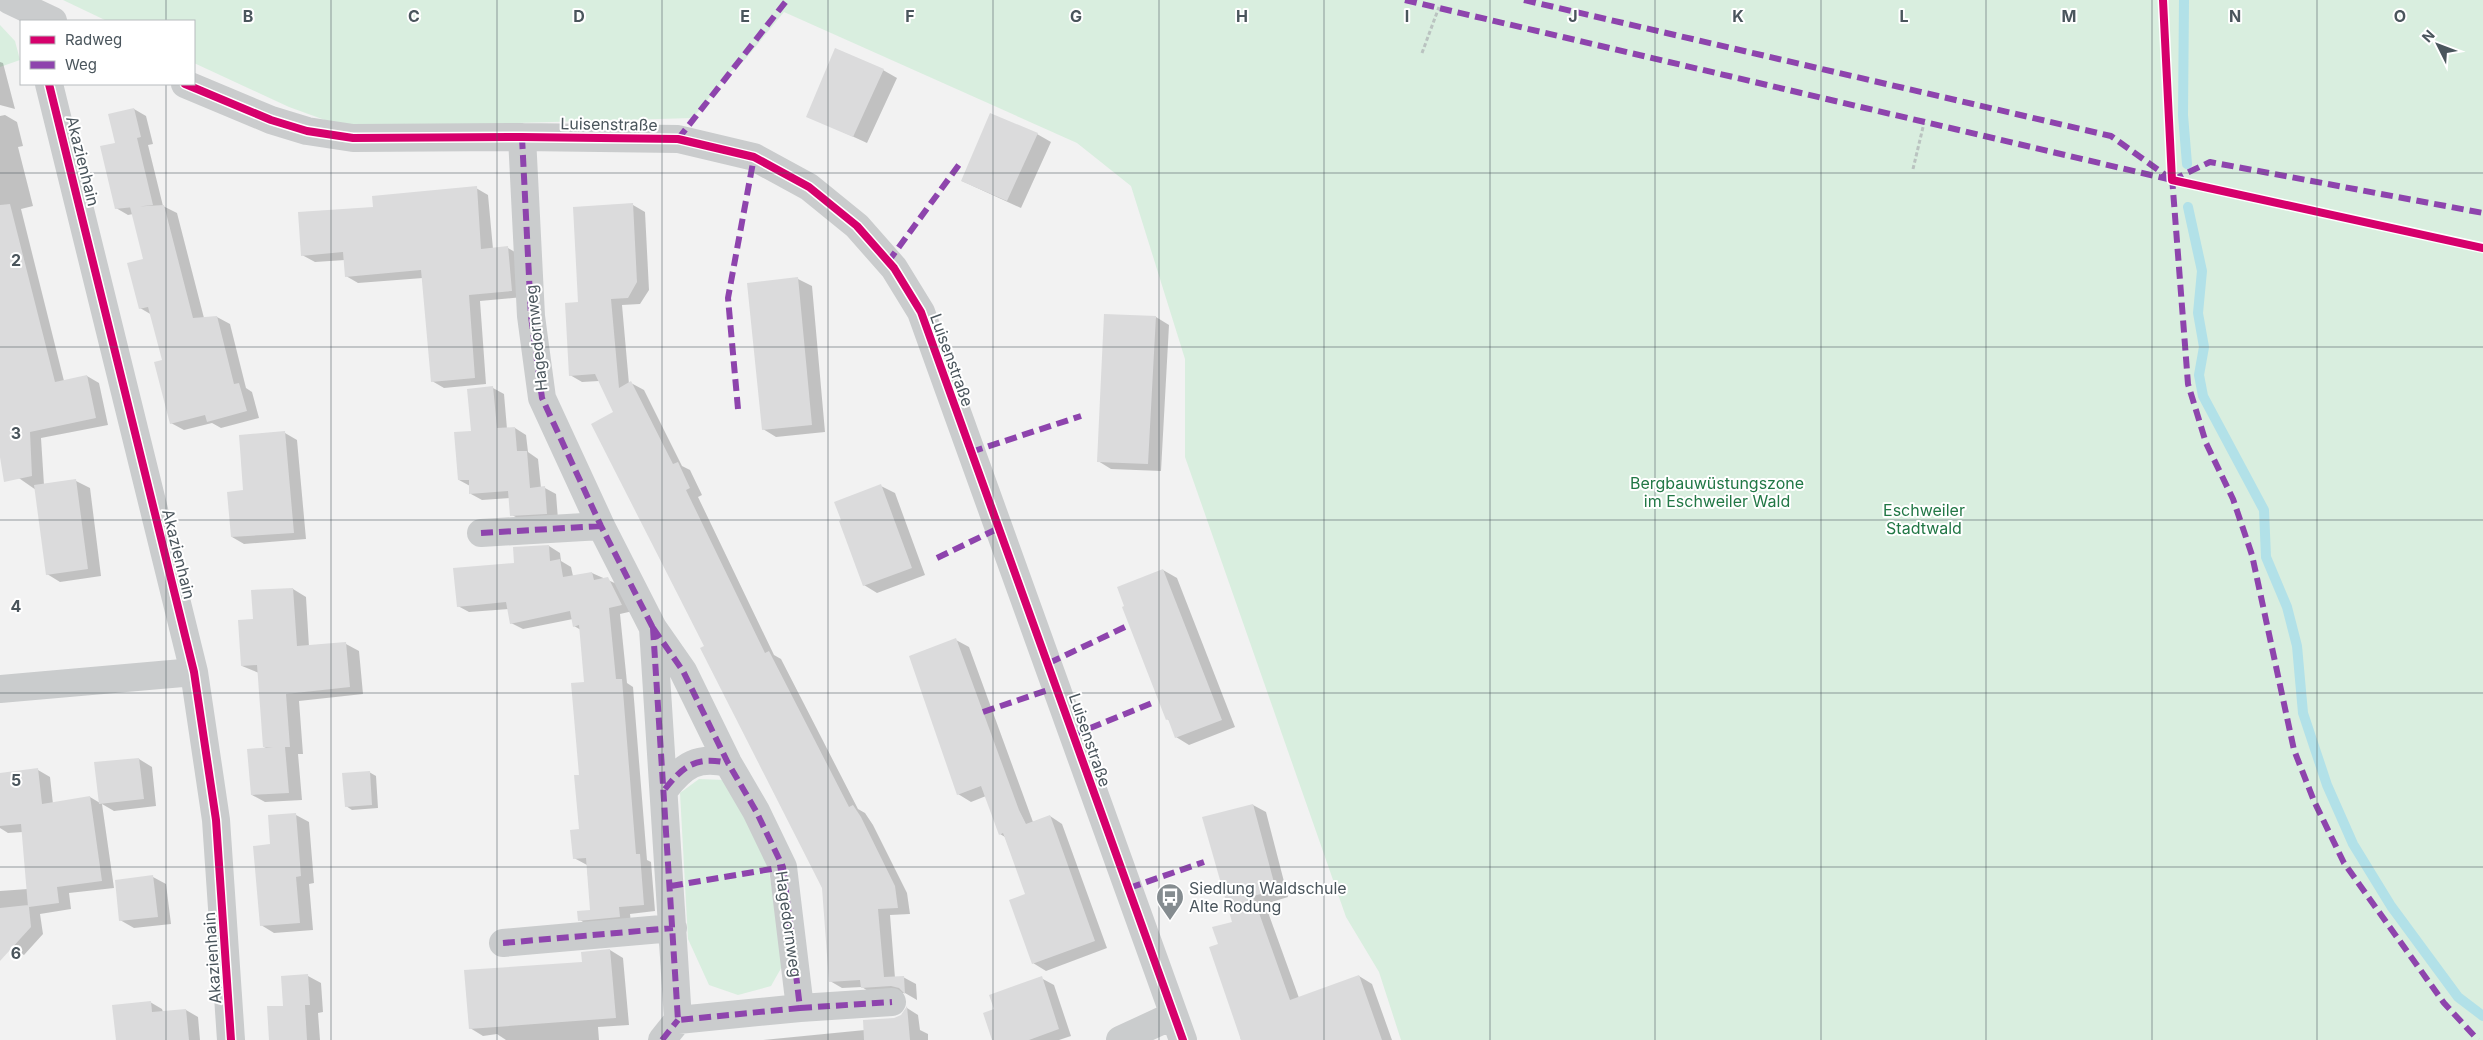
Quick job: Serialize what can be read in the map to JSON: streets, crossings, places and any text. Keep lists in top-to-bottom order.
{
  "streets": {
    "street": ["Luisenstraße", "Akazienhain", "Hagedornweg"]
  },
  "crossings": [
    ["Luisenstraße", "Hagedornweg"]
  ],
  "parks": ["Bergbauwüstungszone im Eschweiler Wald", "Eschweiler Stadtwald"],
  "places": {
    "bus stop": ["Siedlung Waldschule Alte Rodung"]
  },
  "legend": ["Radweg", "Weg"],
  "north": "top left",
  "grid": {
    "columns": [
      "B",
      "C",
      "D",
      "E",
      "F",
      "G",
      "H",
      "I",
      "J",
      "K",
      "L",
      "M",
      "N",
      "O"
    ],
    "rows": [
      "2",
      "3",
      "4",
      "5",
      "6"
    ]
  }
}
